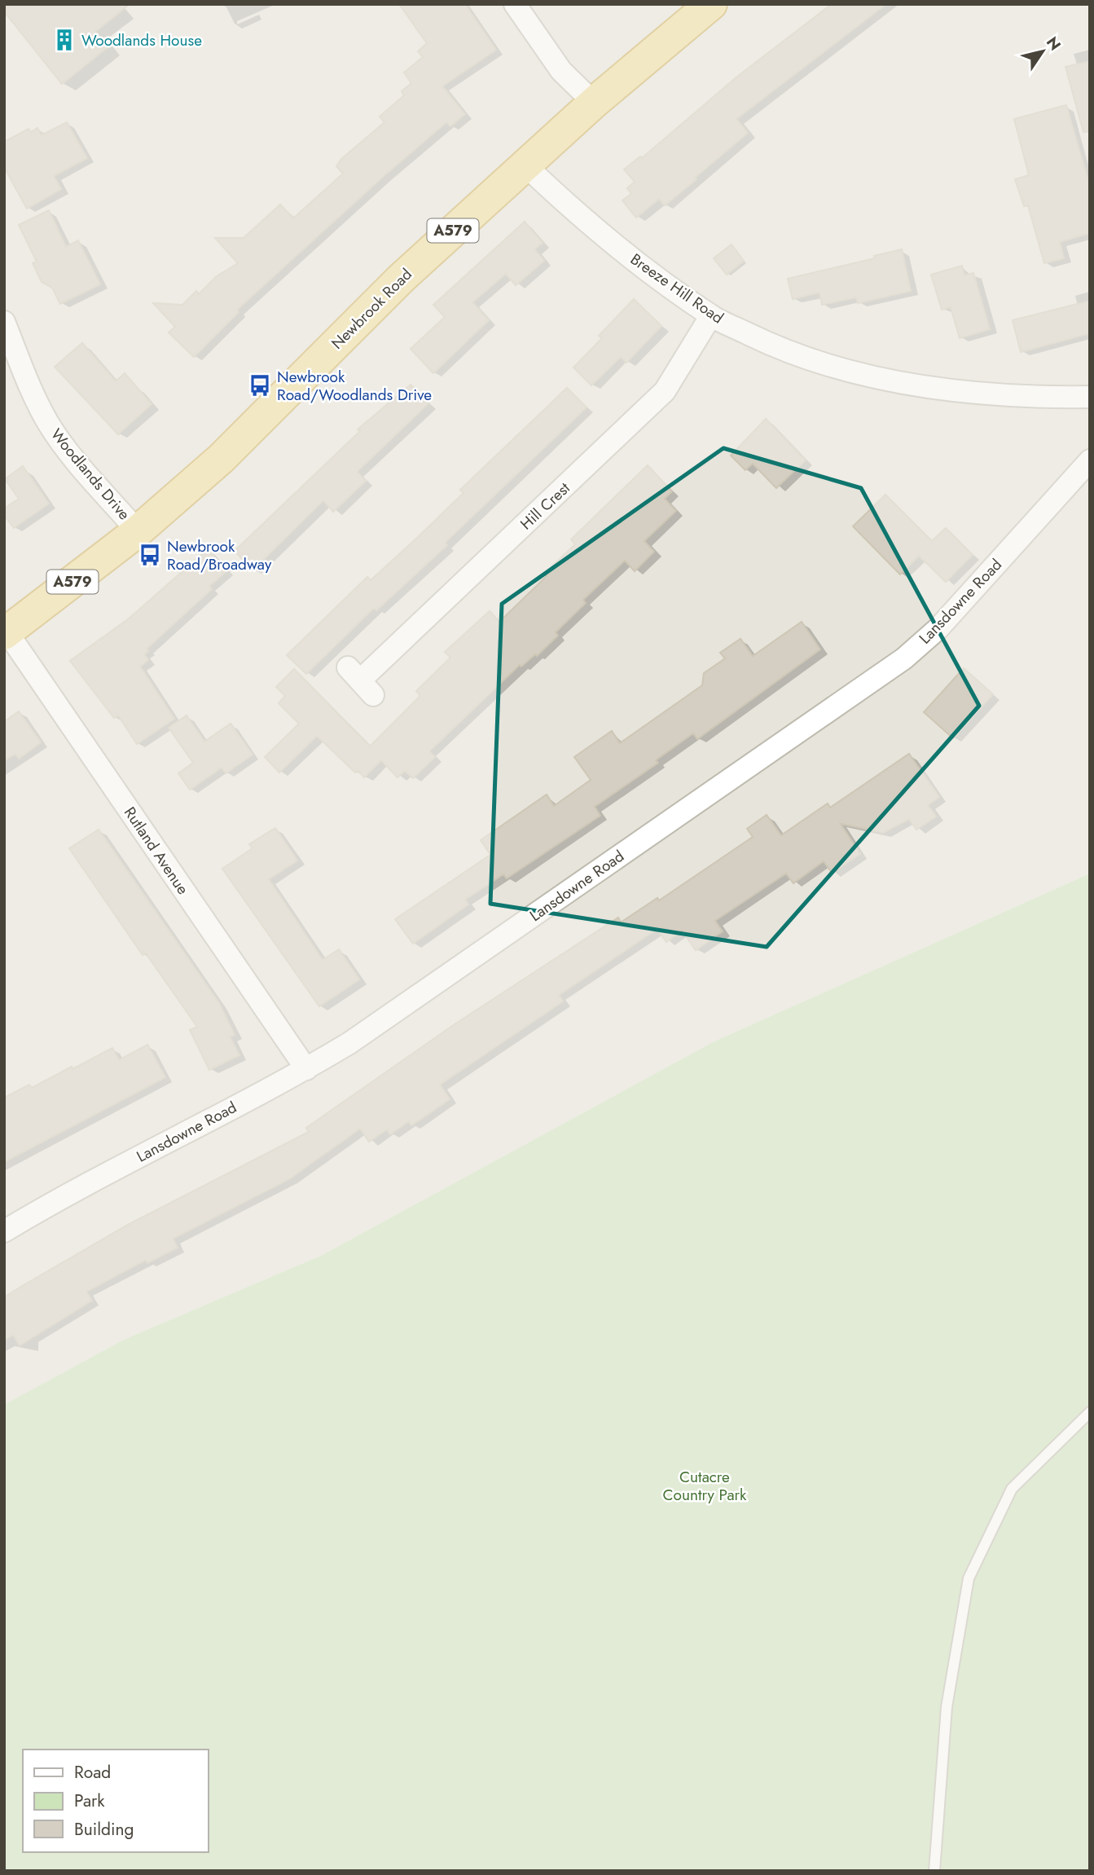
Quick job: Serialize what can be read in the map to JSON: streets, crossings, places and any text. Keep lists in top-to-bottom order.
{
  "streets": {
    "highway": ["A579", "Newbrook Road"],
    "street": [
      "Breeze Hill Road",
      "Woodlands Drive",
      "Hill Crest",
      "Lansdowne Road",
      "Rutland Avenue"
    ]
  },
  "crossings": [
    ["Breeze Hill Road", "Newbrook Road"],
    ["Breeze Hill Road", "Hill Crest"],
    ["Newbrook Road", "Woodlands Drive"],
    ["Newbrook Road", "Rutland Avenue"],
    ["Lansdowne Road", "Rutland Avenue"]
  ],
  "parks": ["Cutacre Country Park"],
  "places": {
    "building": ["Woodlands House"],
    "bus stop": ["Newbrook Road/Woodlands Drive", "Newbrook Road/Broadway"]
  },
  "legend": ["Road", "Park", "Building"],
  "north": "top right"
}
